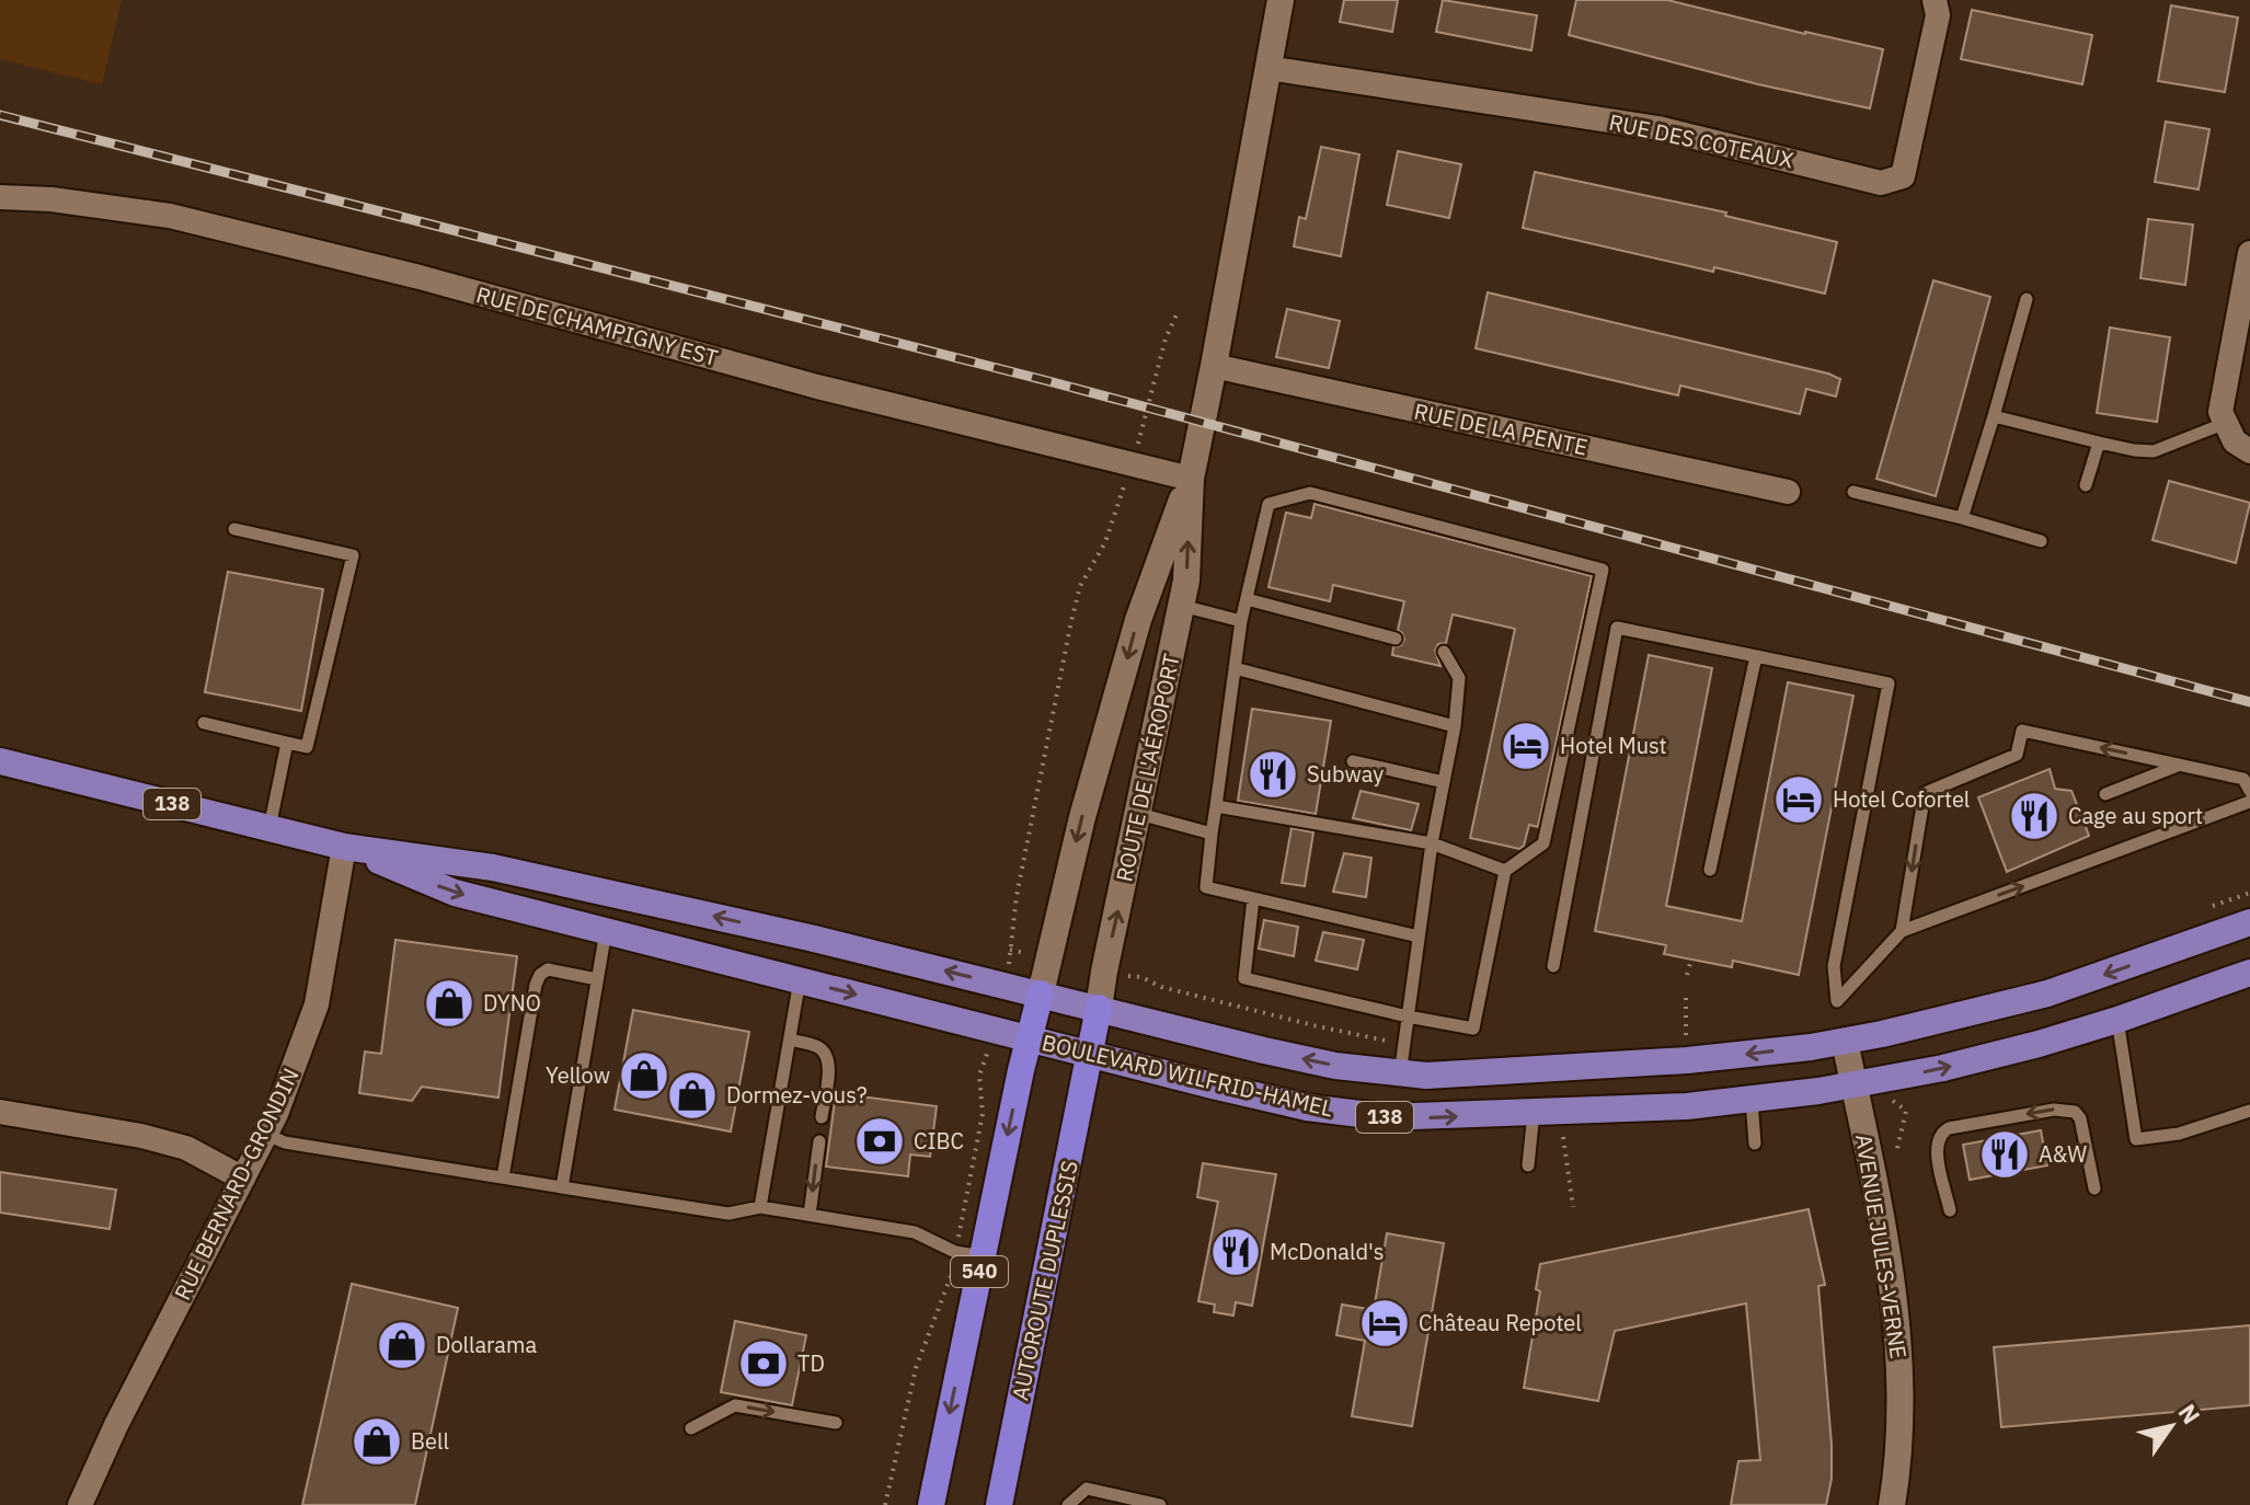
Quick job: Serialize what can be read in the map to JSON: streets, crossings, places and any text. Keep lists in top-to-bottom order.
{
  "streets": {
    "highway": ["ROUTE DE L'AÉROPORT", "540", "AUTOROUTE DUPLESSIS"],
    "main road": ["138", "BOULEVARD WILFRID-HAMEL", "AVENUE JULES-VERNE"],
    "street": [
      "RUE DES COTEAUX",
      "RUE DE CHAMPIGNY EST",
      "RUE DE LA PENTE",
      "RUE BERNARD-GRONDIN"
    ]
  },
  "crossings": [
    ["RUE DES COTEAUX", "ROUTE DE L'AÉROPORT"],
    ["RUE DE CHAMPIGNY EST", "ROUTE DE L'AÉROPORT"],
    ["RUE DE LA PENTE", "ROUTE DE L'AÉROPORT"],
    ["ROUTE DE L'AÉROPORT", "BOULEVARD WILFRID-HAMEL"],
    ["ROUTE DE L'AÉROPORT", "540"],
    ["ROUTE DE L'AÉROPORT", "AUTOROUTE DUPLESSIS"],
    ["BOULEVARD WILFRID-HAMEL", "RUE BERNARD-GRONDIN"],
    ["BOULEVARD WILFRID-HAMEL", "AVENUE JULES-VERNE"],
    ["BOULEVARD WILFRID-HAMEL", "540"],
    ["BOULEVARD WILFRID-HAMEL", "AUTOROUTE DUPLESSIS"]
  ],
  "places": {
    "hotel": ["Hotel Must", "Hotel Cofortel", "Château Repotel"],
    "restaurant": [
      "Subway",
      "Cage au sport",
      "A&W",
      "McDonald's"
    ],
    "shop": [
      "DYNO",
      "Yellow",
      "Dormez-vous?",
      "Dollarama",
      "Bell"
    ],
    "bank": ["CIBC", "TD"]
  },
  "north": "top right"
}
